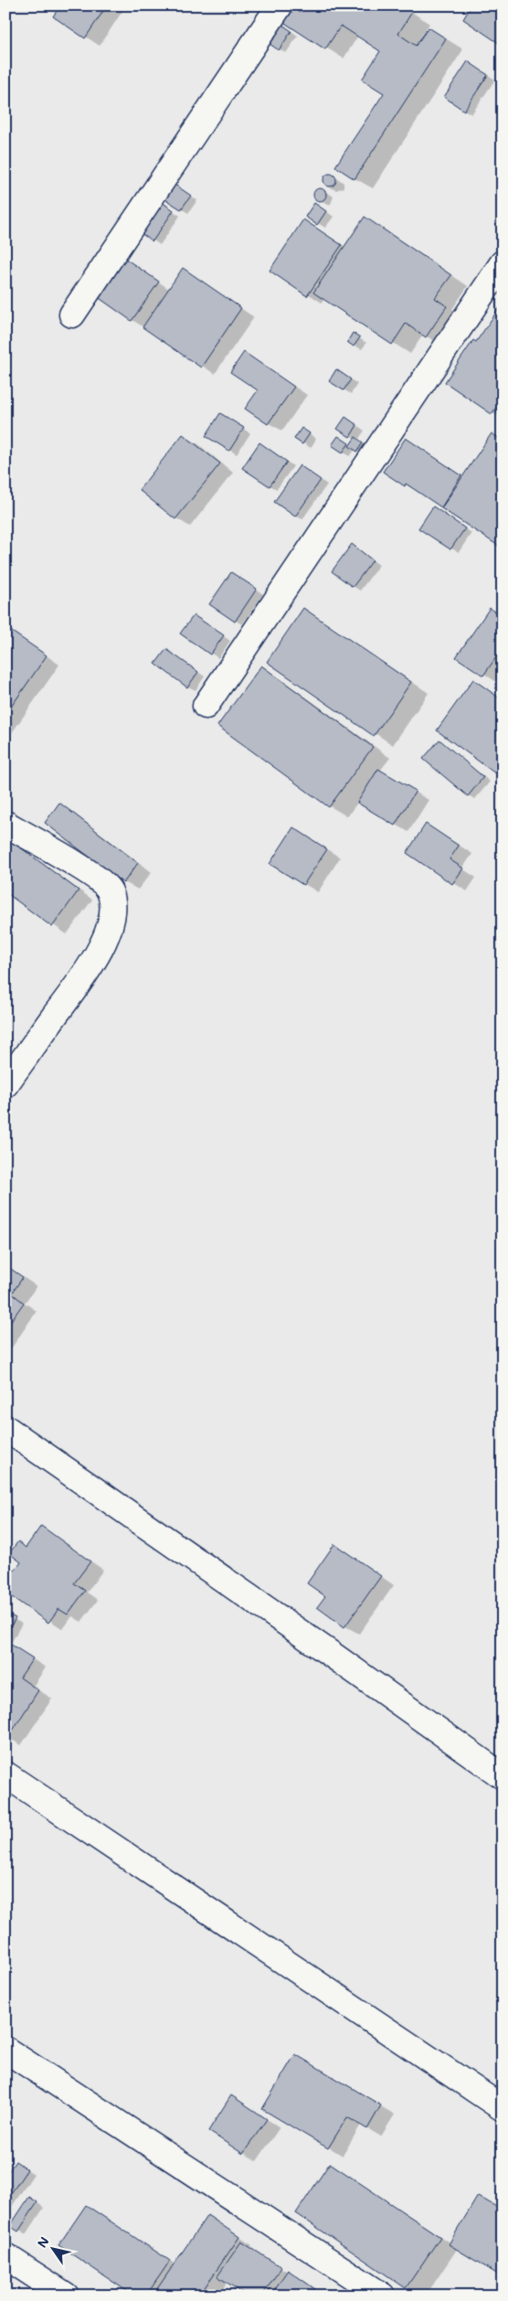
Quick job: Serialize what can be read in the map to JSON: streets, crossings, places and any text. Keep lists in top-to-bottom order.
{
  "north": "top left"
}
